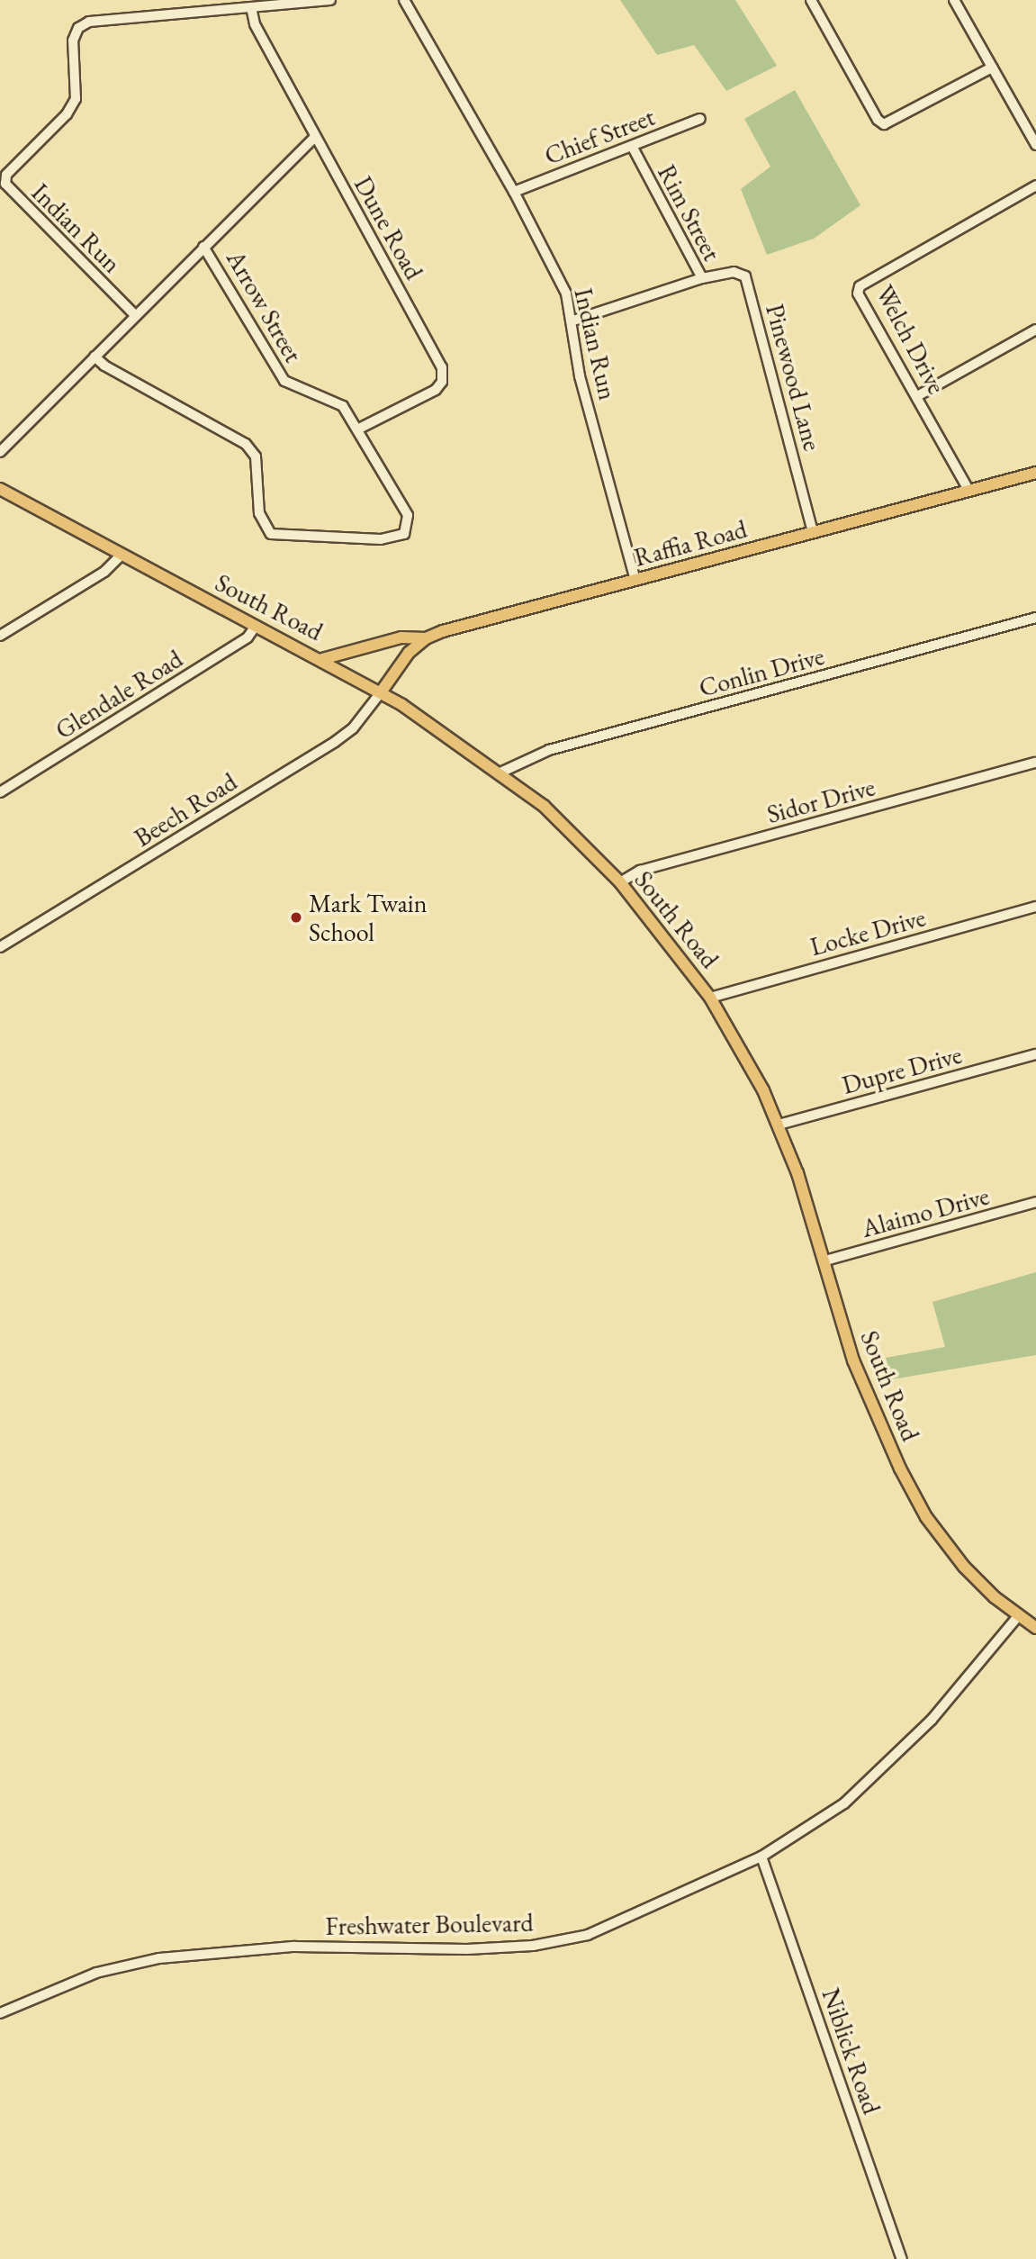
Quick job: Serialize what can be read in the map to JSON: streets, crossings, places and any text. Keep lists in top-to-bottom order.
{
  "streets": {
    "main road": ["Raffia Road", "South Road"],
    "street": [
      "Chief Street",
      "Rim Street",
      "Indian Run",
      "Dune Road",
      "Arrow Street",
      "Welch Drive",
      "Pinewood Lane",
      "Conlin Drive",
      "Glendale Road",
      "Sidor Drive",
      "Beech Road",
      "Locke Drive",
      "Dupre Drive",
      "Alaimo Drive",
      "Freshwater Boulevard",
      "Niblick Road"
    ]
  },
  "crossings": [
    ["Chief Street", "Rim Street"],
    ["Chief Street", "Indian Run"],
    ["Rim Street", "Indian Run"],
    ["Rim Street", "Pinewood Lane"],
    ["Indian Run", "Dune Road"],
    ["Indian Run", "Raffia Road"],
    ["Dune Road", "Arrow Street"],
    ["Welch Drive", "Raffia Road"],
    ["Pinewood Lane", "Raffia Road"],
    ["Raffia Road", "South Road"],
    ["South Road", "Conlin Drive"],
    ["South Road", "Glendale Road"],
    ["South Road", "Sidor Drive"],
    ["South Road", "Beech Road"],
    ["South Road", "Locke Drive"],
    ["South Road", "Dupre Drive"],
    ["South Road", "Alaimo Drive"],
    ["South Road", "Freshwater Boulevard"],
    ["Freshwater Boulevard", "Niblick Road"]
  ],
  "places": ["Mark Twain School"]
}
